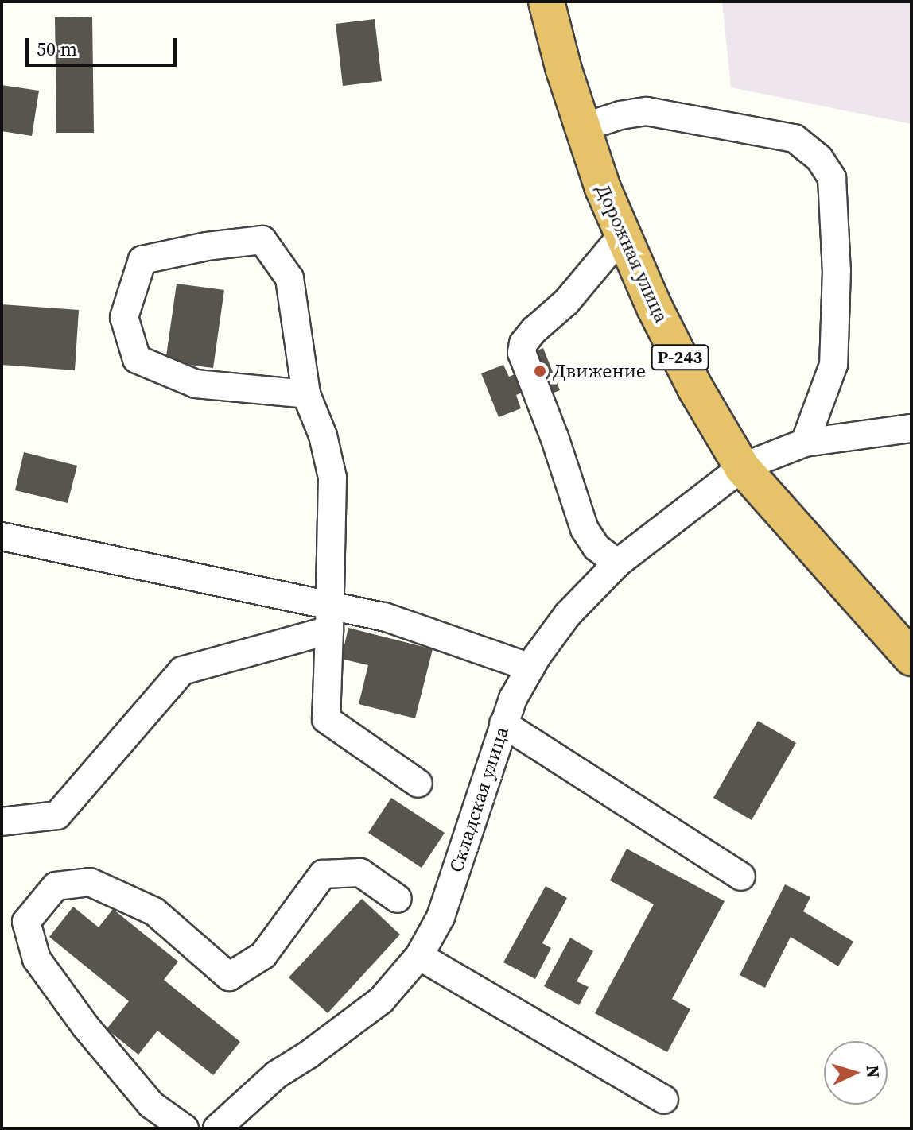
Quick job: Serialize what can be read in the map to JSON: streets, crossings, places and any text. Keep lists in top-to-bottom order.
{
  "streets": {
    "highway": ["Дорожная улица", "Р-243"],
    "street": ["Складская улица"]
  },
  "crossings": [
    ["Дорожная улица", "Складская улица"]
  ],
  "places": ["Движение"],
  "scale_bar": "50 m",
  "north": "right"
}
